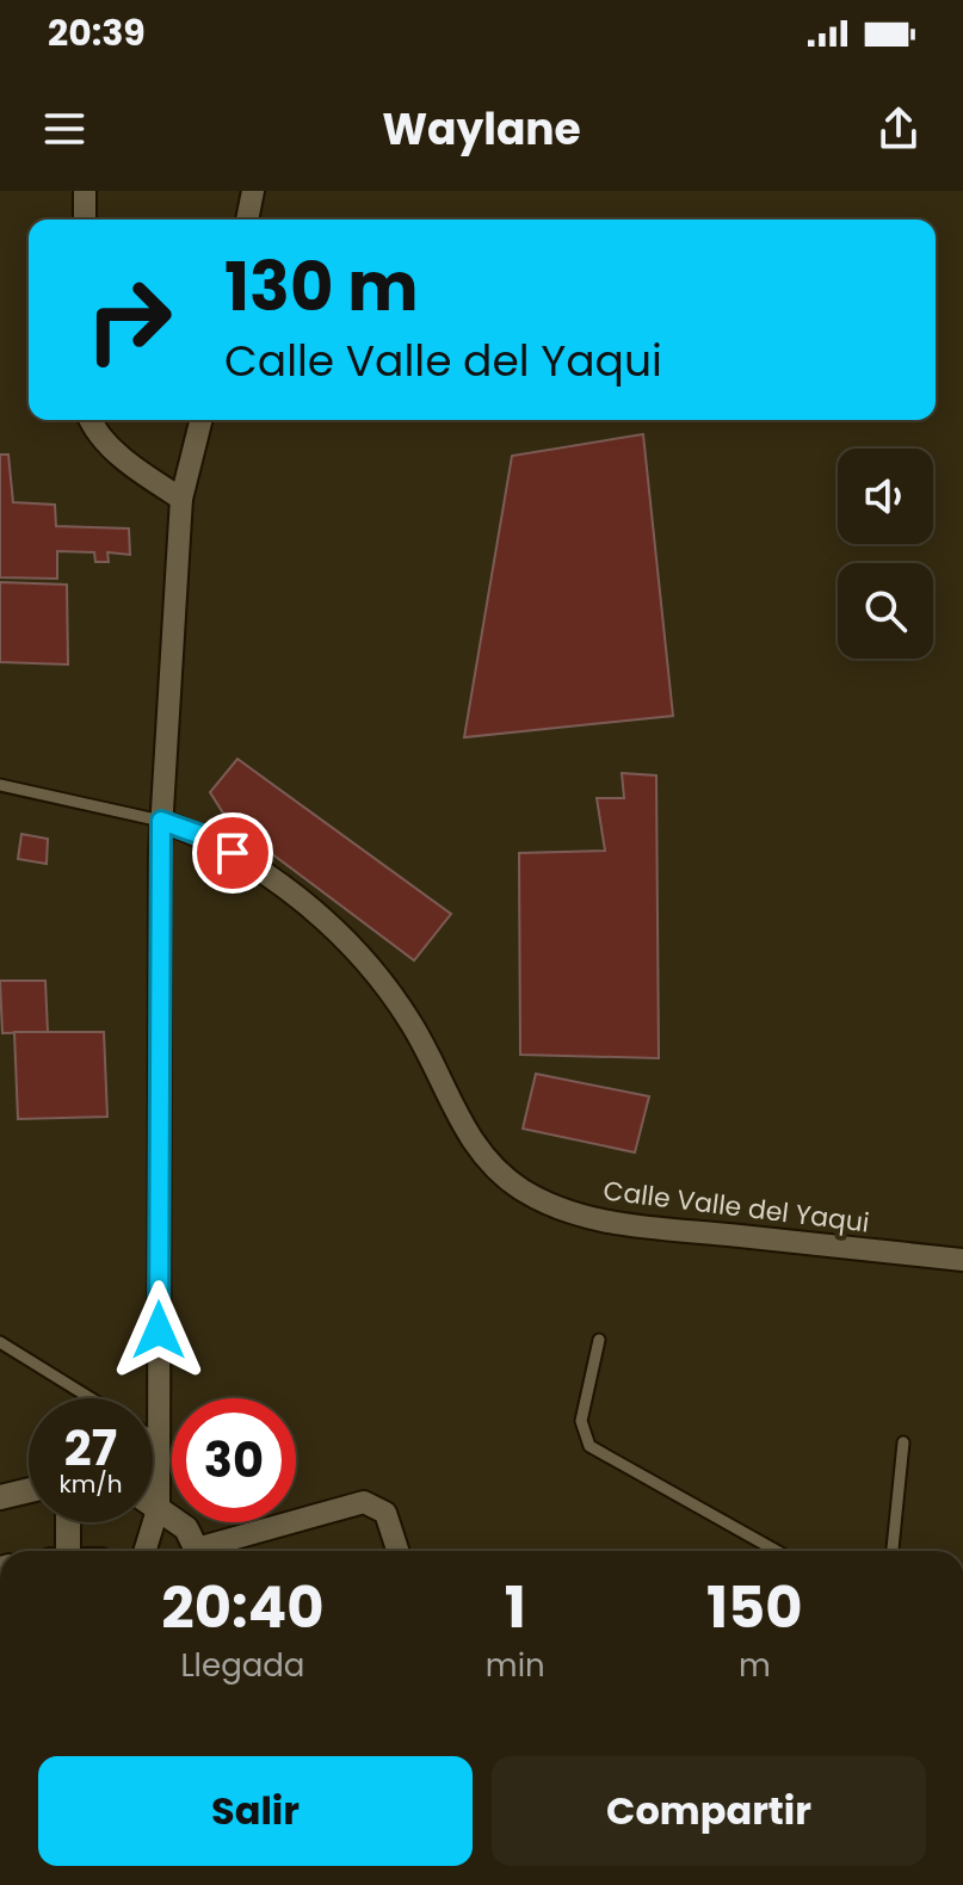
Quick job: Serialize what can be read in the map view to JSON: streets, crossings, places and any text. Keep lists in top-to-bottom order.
{
  "streets": {
    "street": ["Calle Valle del Yaqui"]
  },
  "page": {
    "status": "20:39",
    "header": "Waylane",
    "turn": ["130 m", "Calle Valle del Yaqui"],
    "speed": "27 km/h",
    "limit": "30",
    "eta": [
      "20:40",
      "Llegada",
      "1",
      "min",
      "150",
      "m"
    ],
    "buttons": ["Salir", "Compartir"]
  }
}
